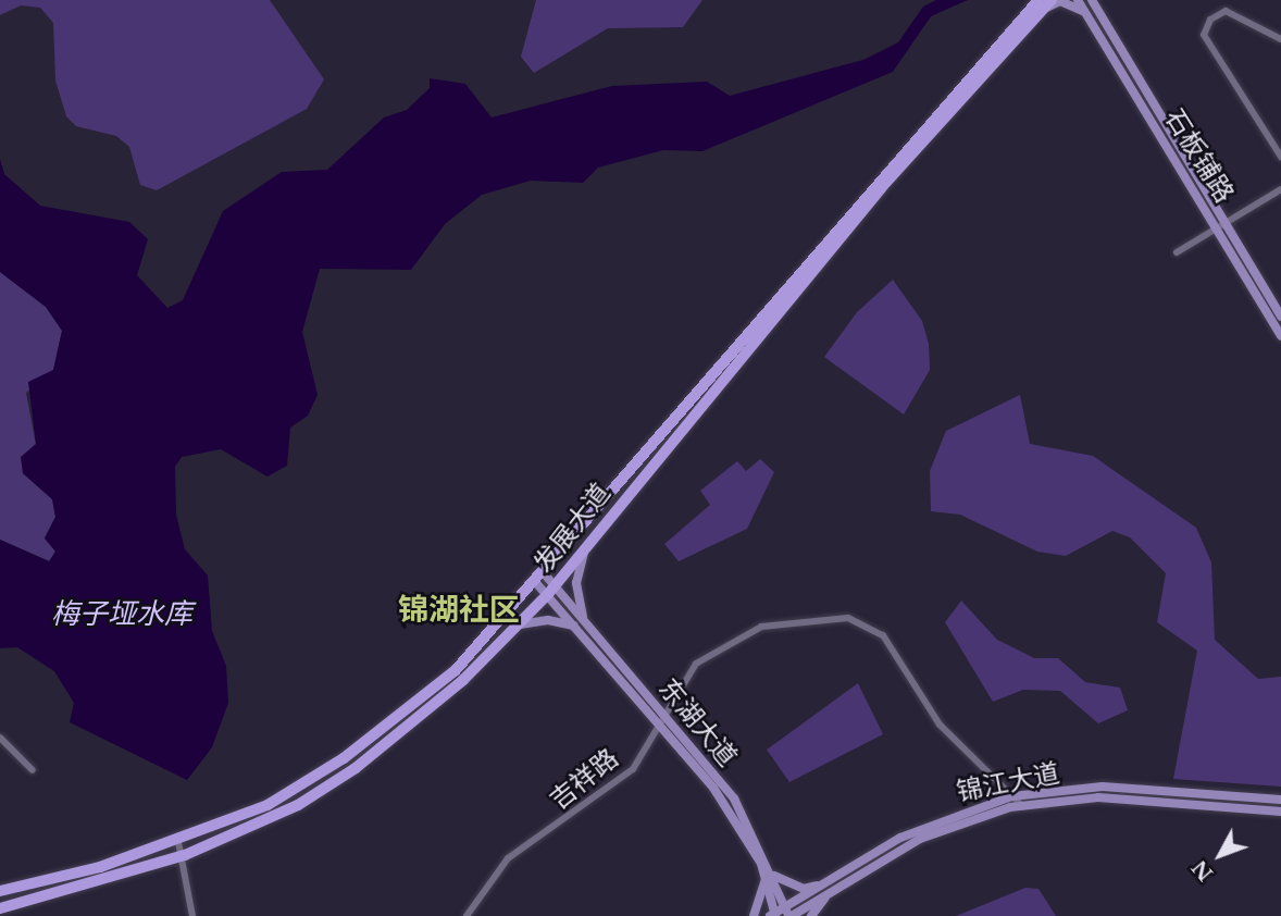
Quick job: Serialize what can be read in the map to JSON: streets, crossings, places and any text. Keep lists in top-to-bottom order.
{
  "streets": {
    "highway": ["发展大道"],
    "main road": ["石板铺路", "东湖大道", "锦江大道"],
    "street": ["吉祥路"]
  },
  "crossings": [
    ["发展大道", "东湖大道"],
    ["东湖大道", "吉祥路"],
    ["东湖大道", "锦江大道"],
    ["吉祥路", "锦江大道"]
  ],
  "districts": ["锦湖社区"],
  "water": ["梅子垭水库"],
  "north": "bottom left"
}
